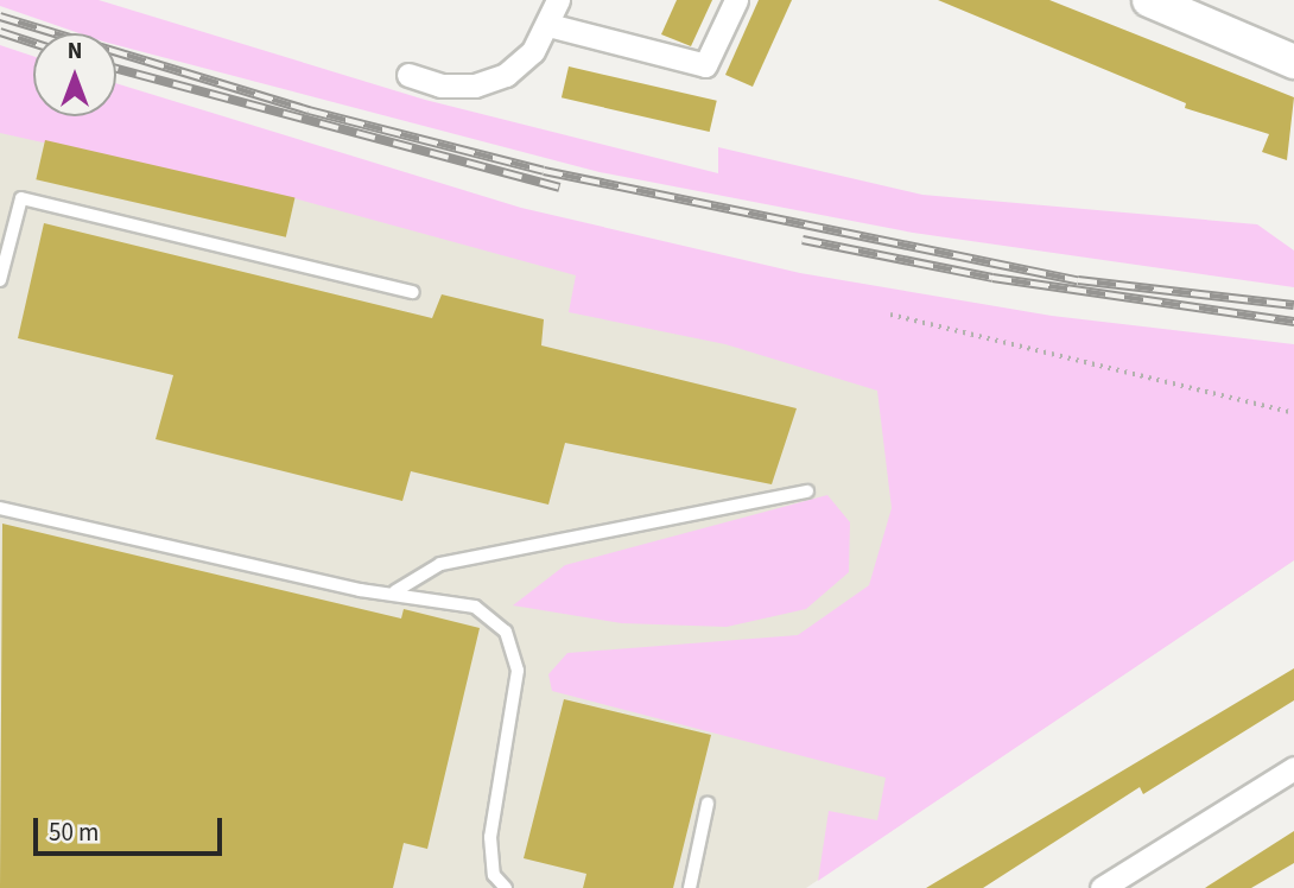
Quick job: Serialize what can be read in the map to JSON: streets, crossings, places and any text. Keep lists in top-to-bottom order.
{
  "scale_bar": "50 m",
  "north": "top"
}
